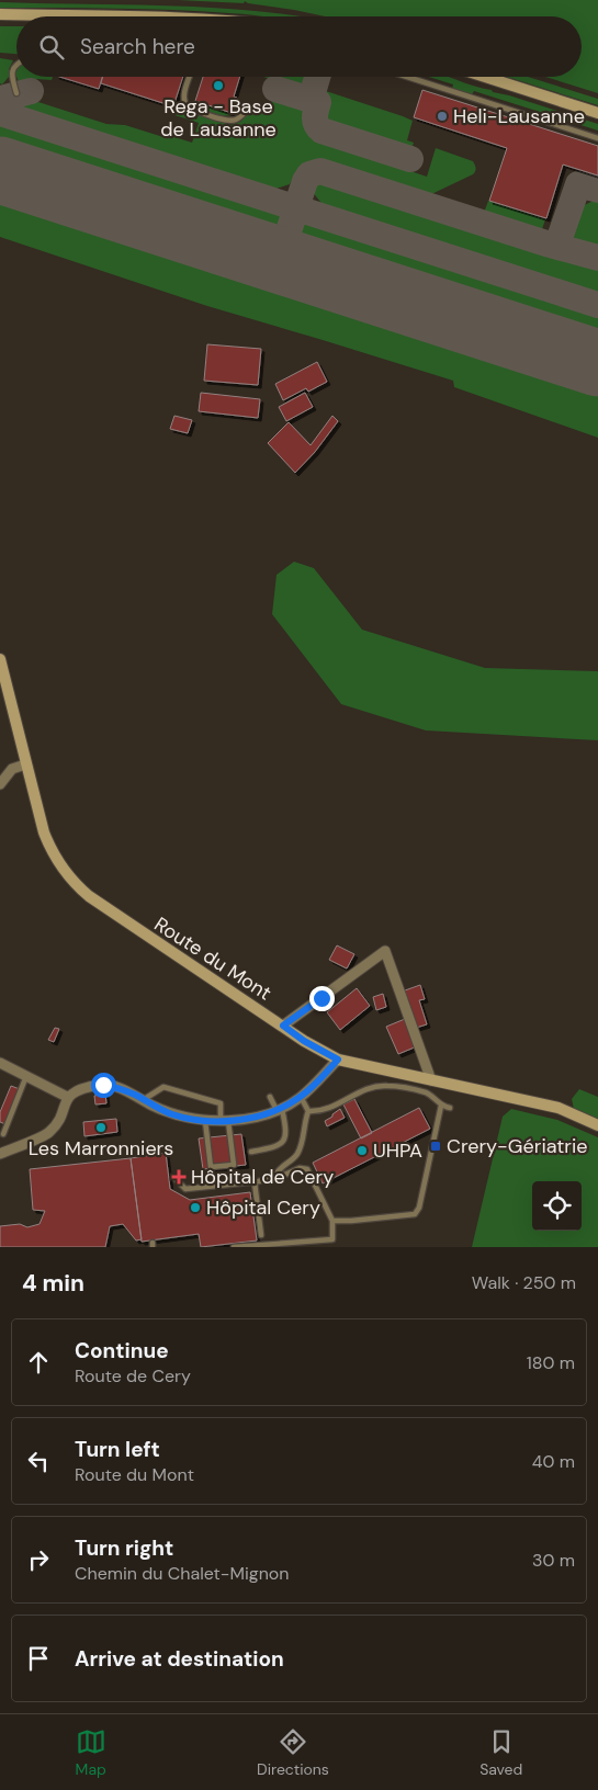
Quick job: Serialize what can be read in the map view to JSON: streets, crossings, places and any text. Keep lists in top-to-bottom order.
{
  "streets": {
    "main road": ["Route du Mont"]
  },
  "places": {
    "other": [
      "Rega - Base de Lausanne",
      "Heli-Lausanne",
      "Les Marronniers",
      "UHPA",
      "Hôpital Cery"
    ],
    "transit": ["Crery-Gériatrie"],
    "health": ["Hôpital de Cery"]
  },
  "page": {
    "search": "Search here",
    "heading": ["4 min", "Walk · 250 m"],
    "list": [
      ["Continue", "Route de Cery", "180 m"],
      ["Turn left", "Route du Mont", "40 m"],
      ["Turn right", "Chemin du Chalet-Mignon", "30 m"],
      "Arrive at destination"
    ],
    "nav": ["Map", "Directions", "Saved"]
  }
}
